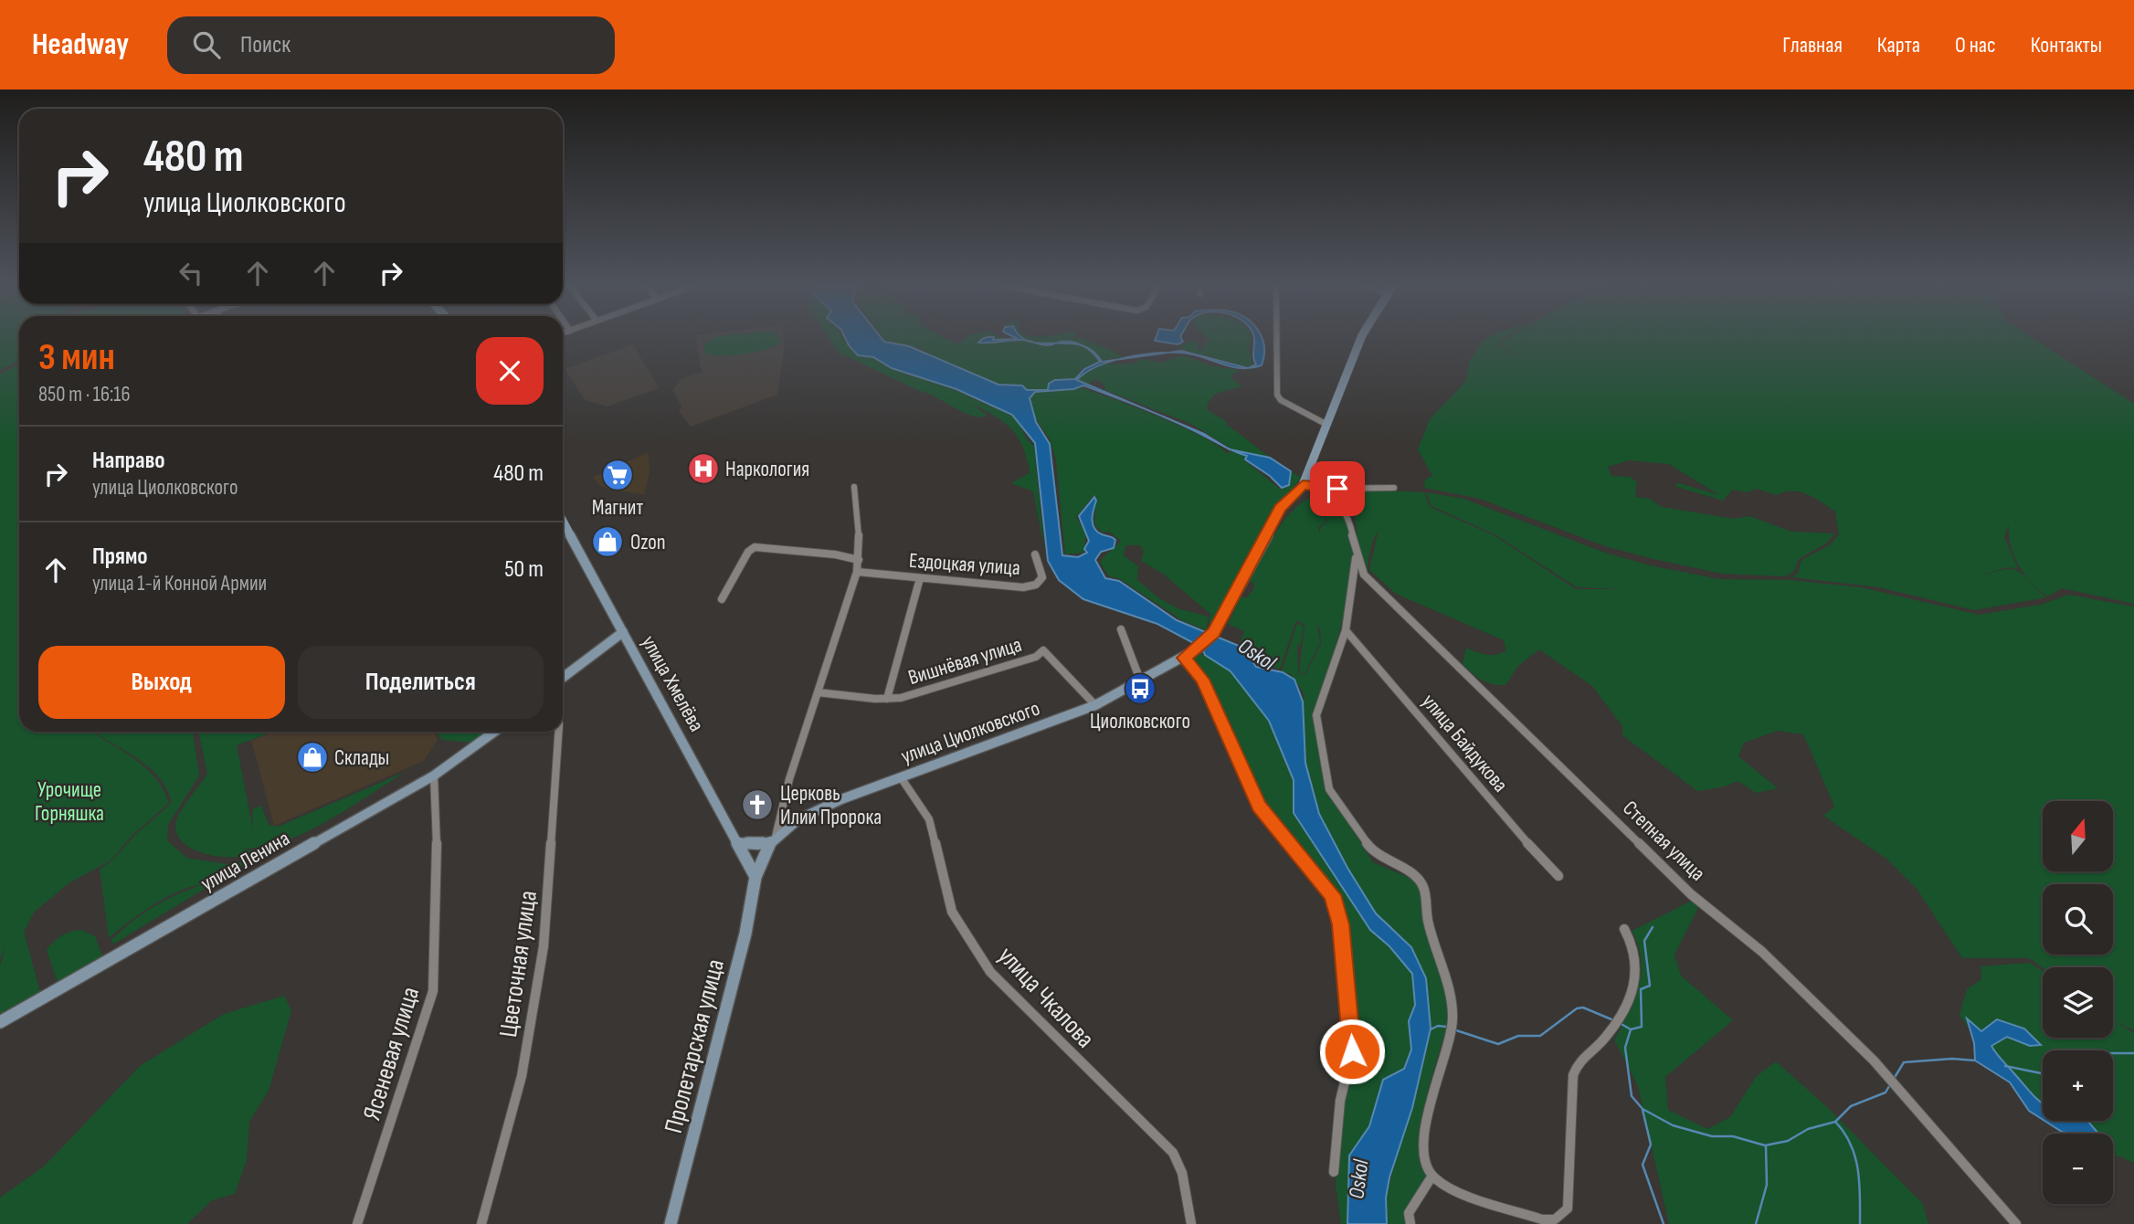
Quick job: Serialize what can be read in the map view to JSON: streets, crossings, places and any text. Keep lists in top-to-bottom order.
{
  "streets": {
    "main road": [
      "улица Хмелёва",
      "улица Циолковского",
      "улица Ленина",
      "Пролетарская улица"
    ],
    "street": [
      "Ездоцкая улица",
      "Вишнёвая улица",
      "улица Байдукова",
      "Степная улица",
      "Цветочная улица",
      "улица Чкалова",
      "Ясеневая улица"
    ]
  },
  "crossings": [
    ["Вишнёвая улица", "улица Циолковского"],
    ["улица Хмелёва", "Пролетарская улица"],
    ["улица Циолковского", "улица Чкалова"],
    ["улица Ленина", "Ясеневая улица"]
  ],
  "water": ["Oskol"],
  "parks": ["Урочище Горняшка"],
  "places": {
    "hospital": ["Наркология"],
    "supermarket": ["Магнит"],
    "shop": ["Ozon", "Склады"],
    "bus stop": ["Циолковского"],
    "church": ["Церковь Илии Пророка"]
  },
  "north": "top",
  "page": {
    "header": "Headway",
    "search": "Поиск",
    "nav": [
      "Главная",
      "Карта",
      "О нас",
      "Контакты"
    ],
    "turn": ["480 m", "улица Циолковского"],
    "heading": ["3 мин", "850 m · 16:16"],
    "list": [
      {
        "name": "Направо",
        "note": "улица Циолковского",
        "value": "480 m"
      },
      {
        "name": "Прямо",
        "note": "улица 1-й Конной Армии",
        "value": "50 m"
      }
    ],
    "buttons": ["Выход", "Поделиться"],
    "map_buttons": ["+", "−"]
  }
}
